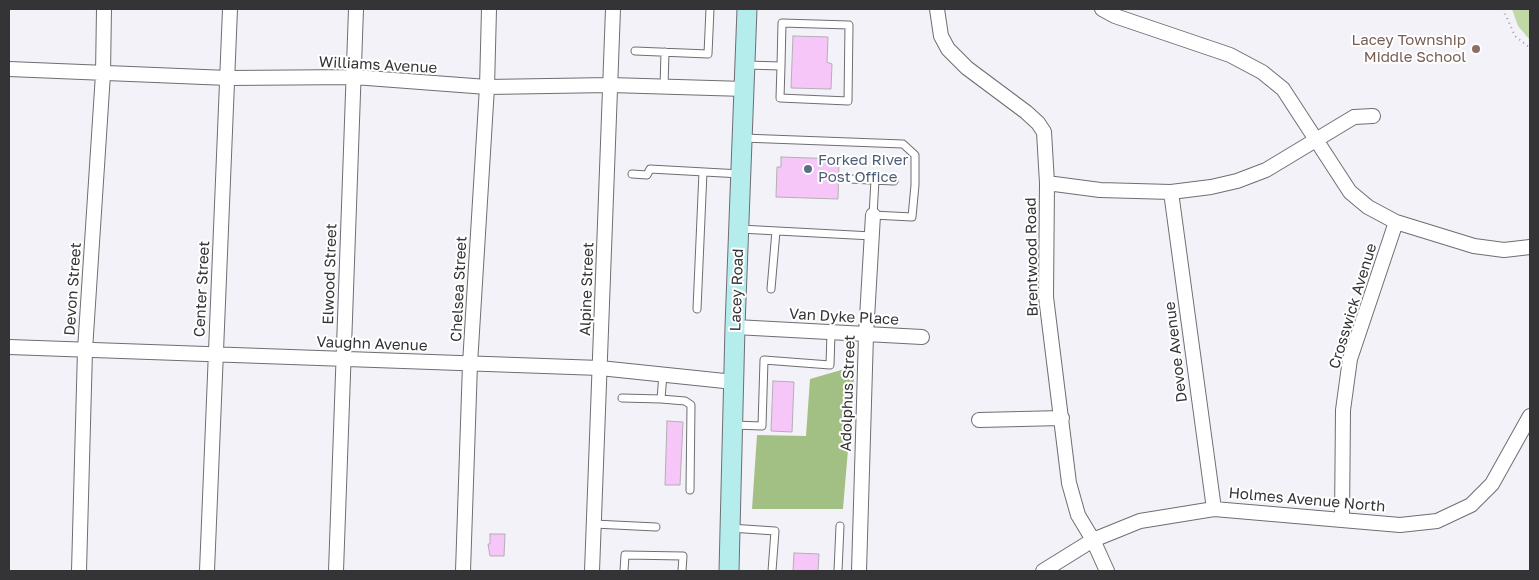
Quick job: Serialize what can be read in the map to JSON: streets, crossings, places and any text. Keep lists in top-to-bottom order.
{
  "streets": {
    "main road": ["Lacey Road"],
    "street": [
      "Williams Avenue",
      "Brentwood Road",
      "Elwood Street",
      "Devon Street",
      "Center Street",
      "Chelsea Street",
      "Alpine Street",
      "Crosswick Avenue",
      "Van Dyke Place",
      "Vaughn Avenue",
      "Devoe Avenue",
      "Adolphus Street",
      "Holmes Avenue North"
    ]
  },
  "crossings": [
    ["Williams Avenue", "Elwood Street"],
    ["Williams Avenue", "Devon Street"],
    ["Williams Avenue", "Center Street"],
    ["Williams Avenue", "Chelsea Street"],
    ["Williams Avenue", "Alpine Street"],
    ["Williams Avenue", "Lacey Road"],
    ["Brentwood Road", "Holmes Avenue North"],
    ["Elwood Street", "Vaughn Avenue"],
    ["Devon Street", "Vaughn Avenue"],
    ["Center Street", "Vaughn Avenue"],
    ["Chelsea Street", "Vaughn Avenue"],
    ["Alpine Street", "Vaughn Avenue"],
    ["Lacey Road", "Van Dyke Place"],
    ["Lacey Road", "Vaughn Avenue"],
    ["Crosswick Avenue", "Holmes Avenue North"],
    ["Van Dyke Place", "Adolphus Street"],
    ["Devoe Avenue", "Holmes Avenue North"]
  ],
  "places": ["Lacey Township Middle School", "Forked River Post Office"]
}
